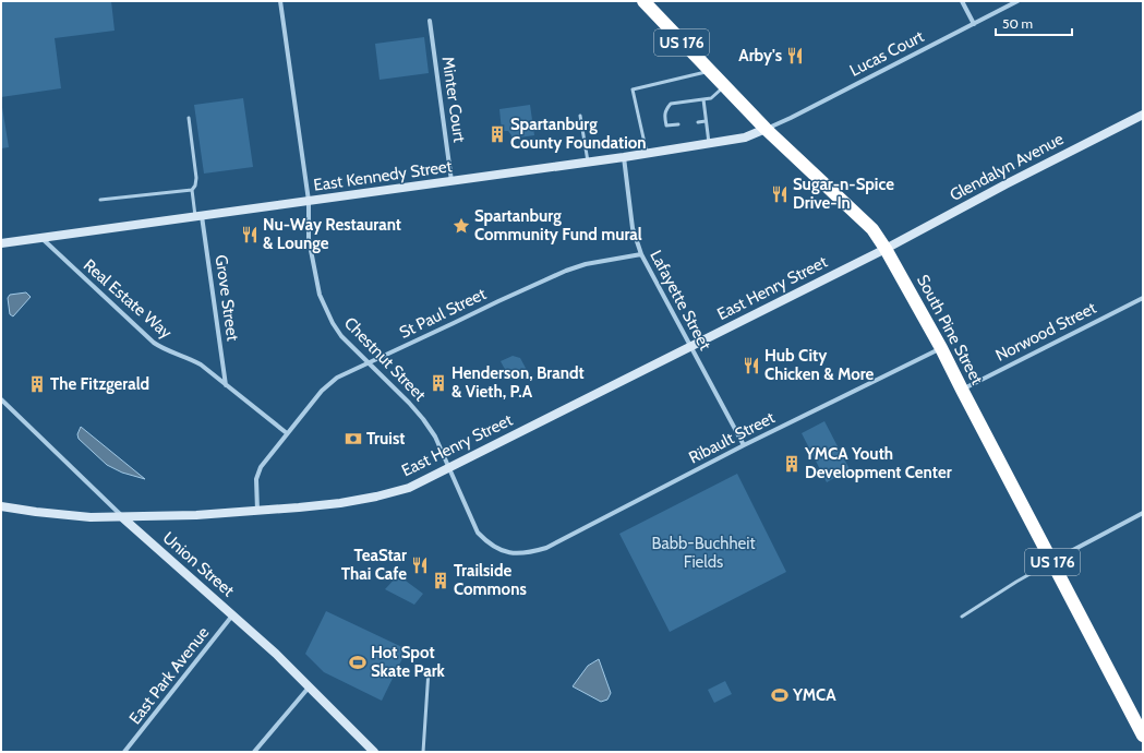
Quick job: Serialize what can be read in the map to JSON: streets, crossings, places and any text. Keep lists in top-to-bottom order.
{
  "streets": {
    "highway": ["US 176", "South Pine Street"],
    "main road": [
      "Glendalyn Avenue",
      "East Kennedy Street",
      "East Henry Street",
      "Union Street"
    ],
    "street": [
      "Lucas Court",
      "Minter Court",
      "Grove Street",
      "Real Estate Way",
      "Lafayette Street",
      "St Paul Street",
      "Norwood Street",
      "Chestnut Street",
      "Ribault Street",
      "East Park Avenue"
    ]
  },
  "crossings": [
    ["Lucas Court", "East Kennedy Street"],
    ["Lucas Court", "South Pine Street"],
    ["Minter Court", "East Kennedy Street"],
    ["Glendalyn Avenue", "East Henry Street"],
    ["Glendalyn Avenue", "South Pine Street"],
    ["East Kennedy Street", "Grove Street"],
    ["East Kennedy Street", "Real Estate Way"],
    ["East Kennedy Street", "Lafayette Street"],
    ["East Kennedy Street", "South Pine Street"],
    ["East Kennedy Street", "Chestnut Street"],
    ["East Henry Street", "Lafayette Street"],
    ["East Henry Street", "St Paul Street"],
    ["East Henry Street", "South Pine Street"],
    ["East Henry Street", "Chestnut Street"],
    ["East Henry Street", "Union Street"],
    ["Grove Street", "Real Estate Way"],
    ["Real Estate Way", "St Paul Street"],
    ["Lafayette Street", "St Paul Street"],
    ["Lafayette Street", "Ribault Street"],
    ["St Paul Street", "Chestnut Street"],
    ["South Pine Street", "Norwood Street"],
    ["South Pine Street", "Ribault Street"],
    ["Chestnut Street", "Ribault Street"],
    ["Union Street", "East Park Avenue"]
  ],
  "parks": ["Babb-Buchheit Fields"],
  "places": {
    "restaurant": [
      "Arby's",
      "Sugar-n-Spice Drive-In",
      "Nu-Way Restaurant & Lounge",
      "Hub City Chicken & More",
      "TeaStar Thai Cafe"
    ],
    "building": [
      "Spartanburg County Foundation",
      "Henderson, Brandt & Vieth, P.A",
      "The Fitzgerald",
      "YMCA Youth Development Center",
      "Trailside Commons"
    ],
    "place": ["Spartanburg Community Fund mural"],
    "bank": ["Truist"],
    "sports": ["Hot Spot Skate Park", "YMCA"]
  },
  "scale_bar": "50 m"
}
